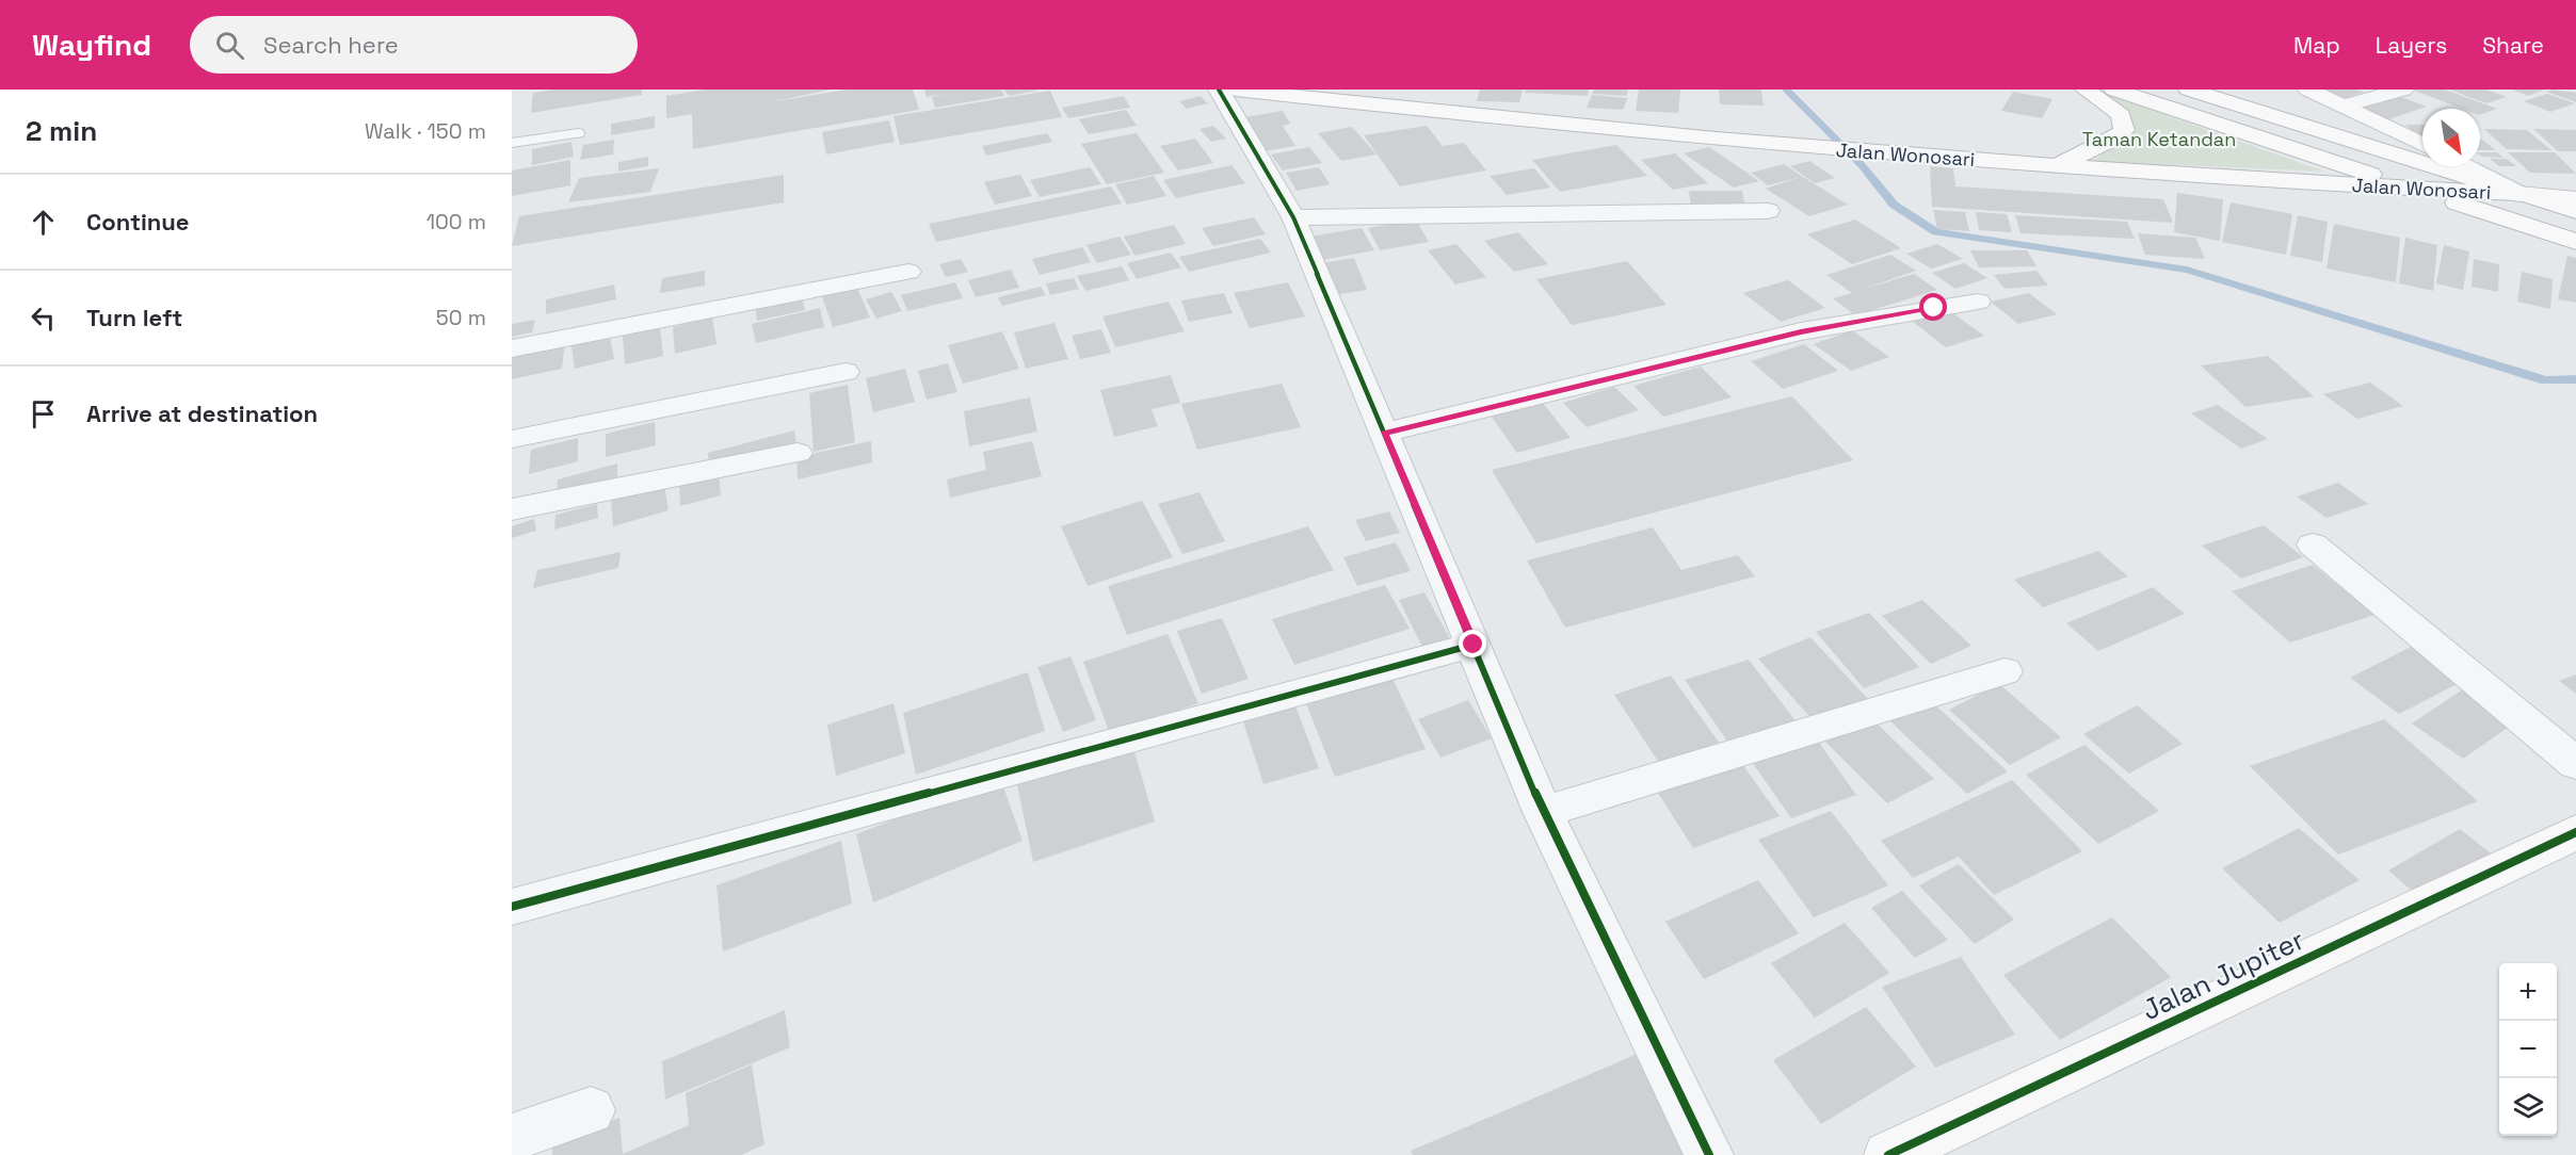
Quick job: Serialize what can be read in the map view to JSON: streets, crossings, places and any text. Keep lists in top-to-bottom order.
{
  "streets": {
    "main road": ["Jalan Wonosari", "Jalan Jupiter"]
  },
  "parks": ["Taman Ketandan"],
  "north": "bottom right",
  "page": {
    "header": "Wayfind",
    "search": "Search here",
    "nav": ["Map", "Layers", "Share"],
    "heading": ["2 min", "Walk · 150 m"],
    "list": [
      ["Continue", "100 m"],
      ["Turn left", "50 m"],
      "Arrive at destination"
    ],
    "map_buttons": ["+", "−"]
  }
}
